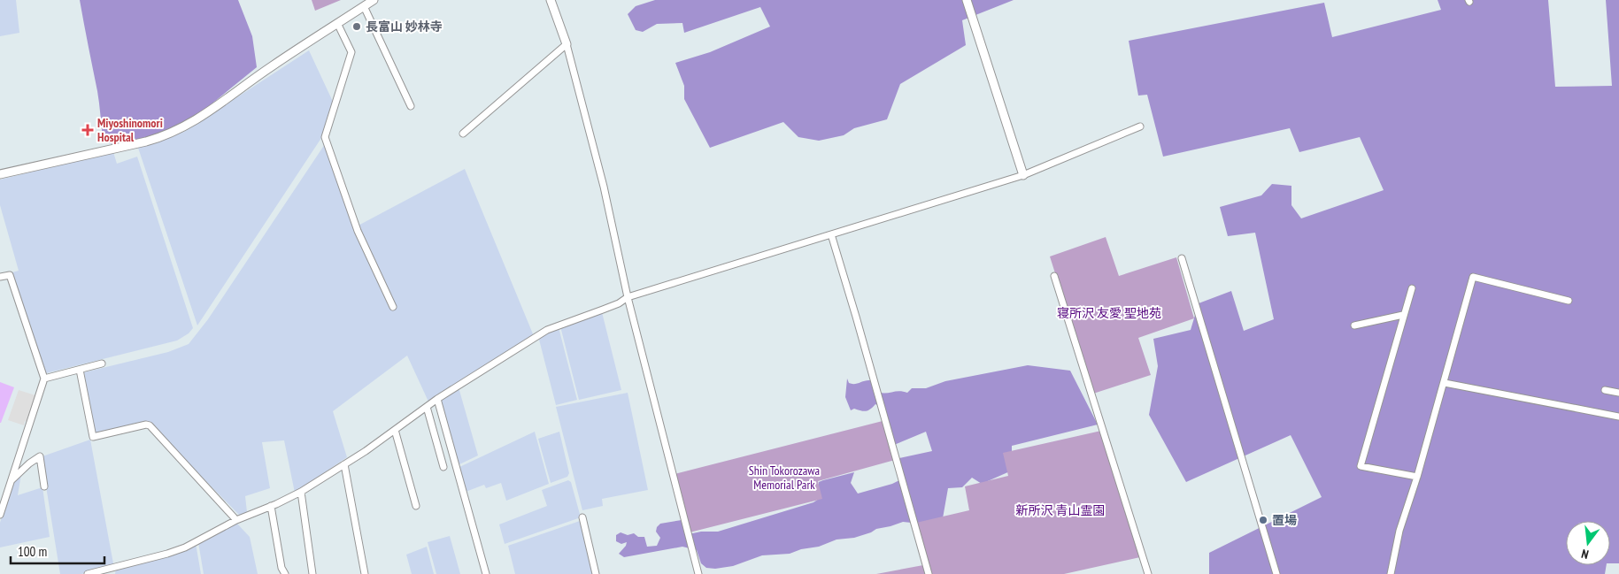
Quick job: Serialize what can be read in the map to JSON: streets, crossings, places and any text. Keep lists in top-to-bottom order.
{
  "parks": ["寝所沢 友愛 聖地苑", "Shin Tokorozawa Memorial Park", "新所沢 青山霊園"],
  "places": {
    "other": ["長富山 妙林寺", "置場"],
    "health": ["Miyoshinomori Hospital"]
  },
  "scale_bar": "100 m",
  "north": "bottom"
}
